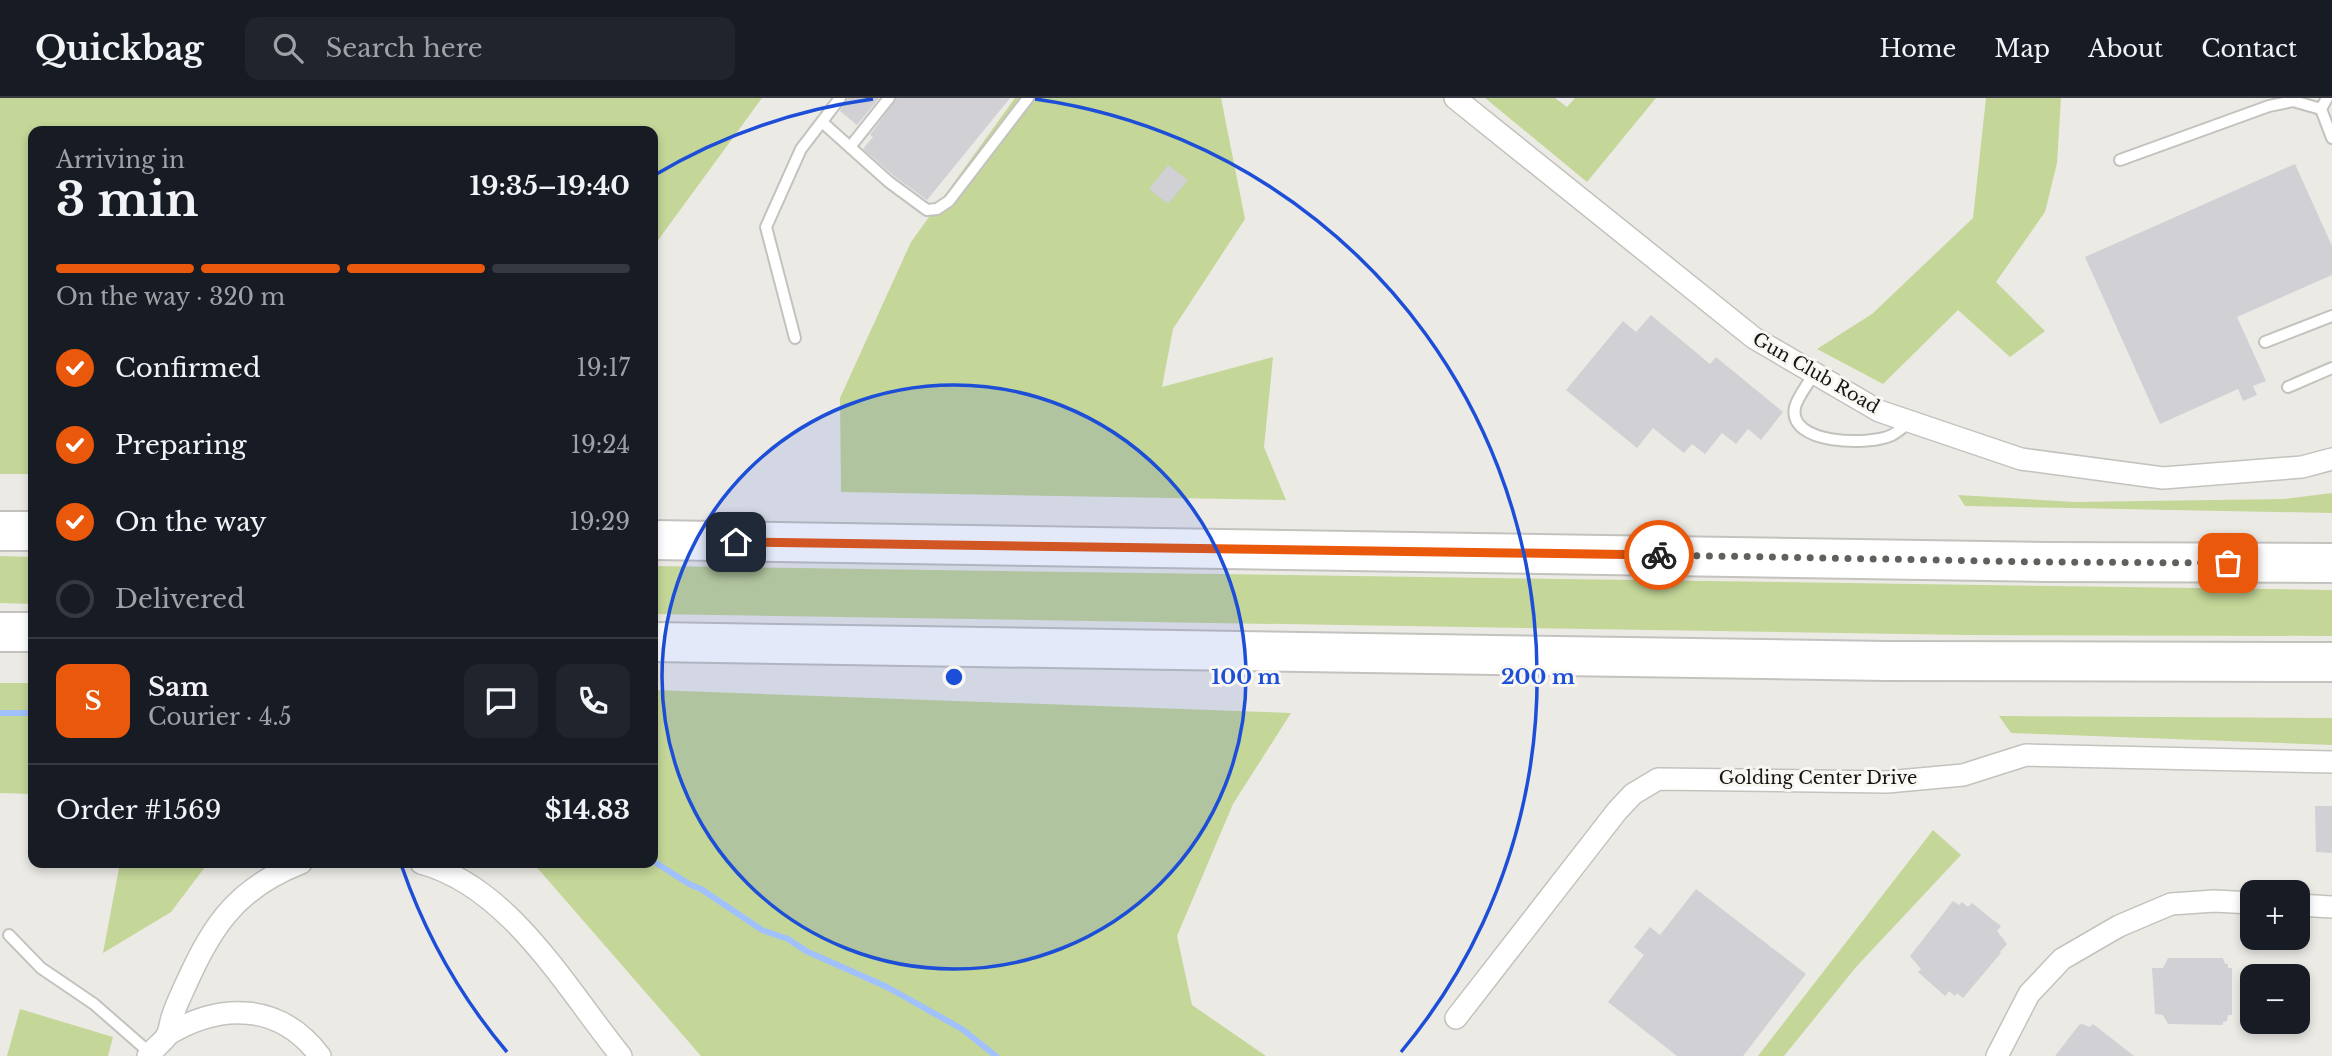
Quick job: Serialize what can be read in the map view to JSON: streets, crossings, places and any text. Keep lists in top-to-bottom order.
{
  "streets": {
    "street": ["Gun Club Road", "Golding Center Drive"]
  },
  "page": {
    "header": "Quickbag",
    "search": "Search here",
    "nav": [
      "Home",
      "Map",
      "About",
      "Contact"
    ],
    "heading": ["3 min", "Arriving in", "19:35–19:40"],
    "panel": [
      "Sam",
      "Courier · 4.5",
      "Order #1569",
      "$14.83"
    ],
    "bar": "On the way · 320 m",
    "list": [
      ["Confirmed", "19:17"],
      ["Preparing", "19:24"],
      ["On the way", "19:29"],
      "Delivered"
    ],
    "round": "S",
    "map_buttons": ["+", "−"]
  },
  "rings": ["100 m", "200 m"]
}
